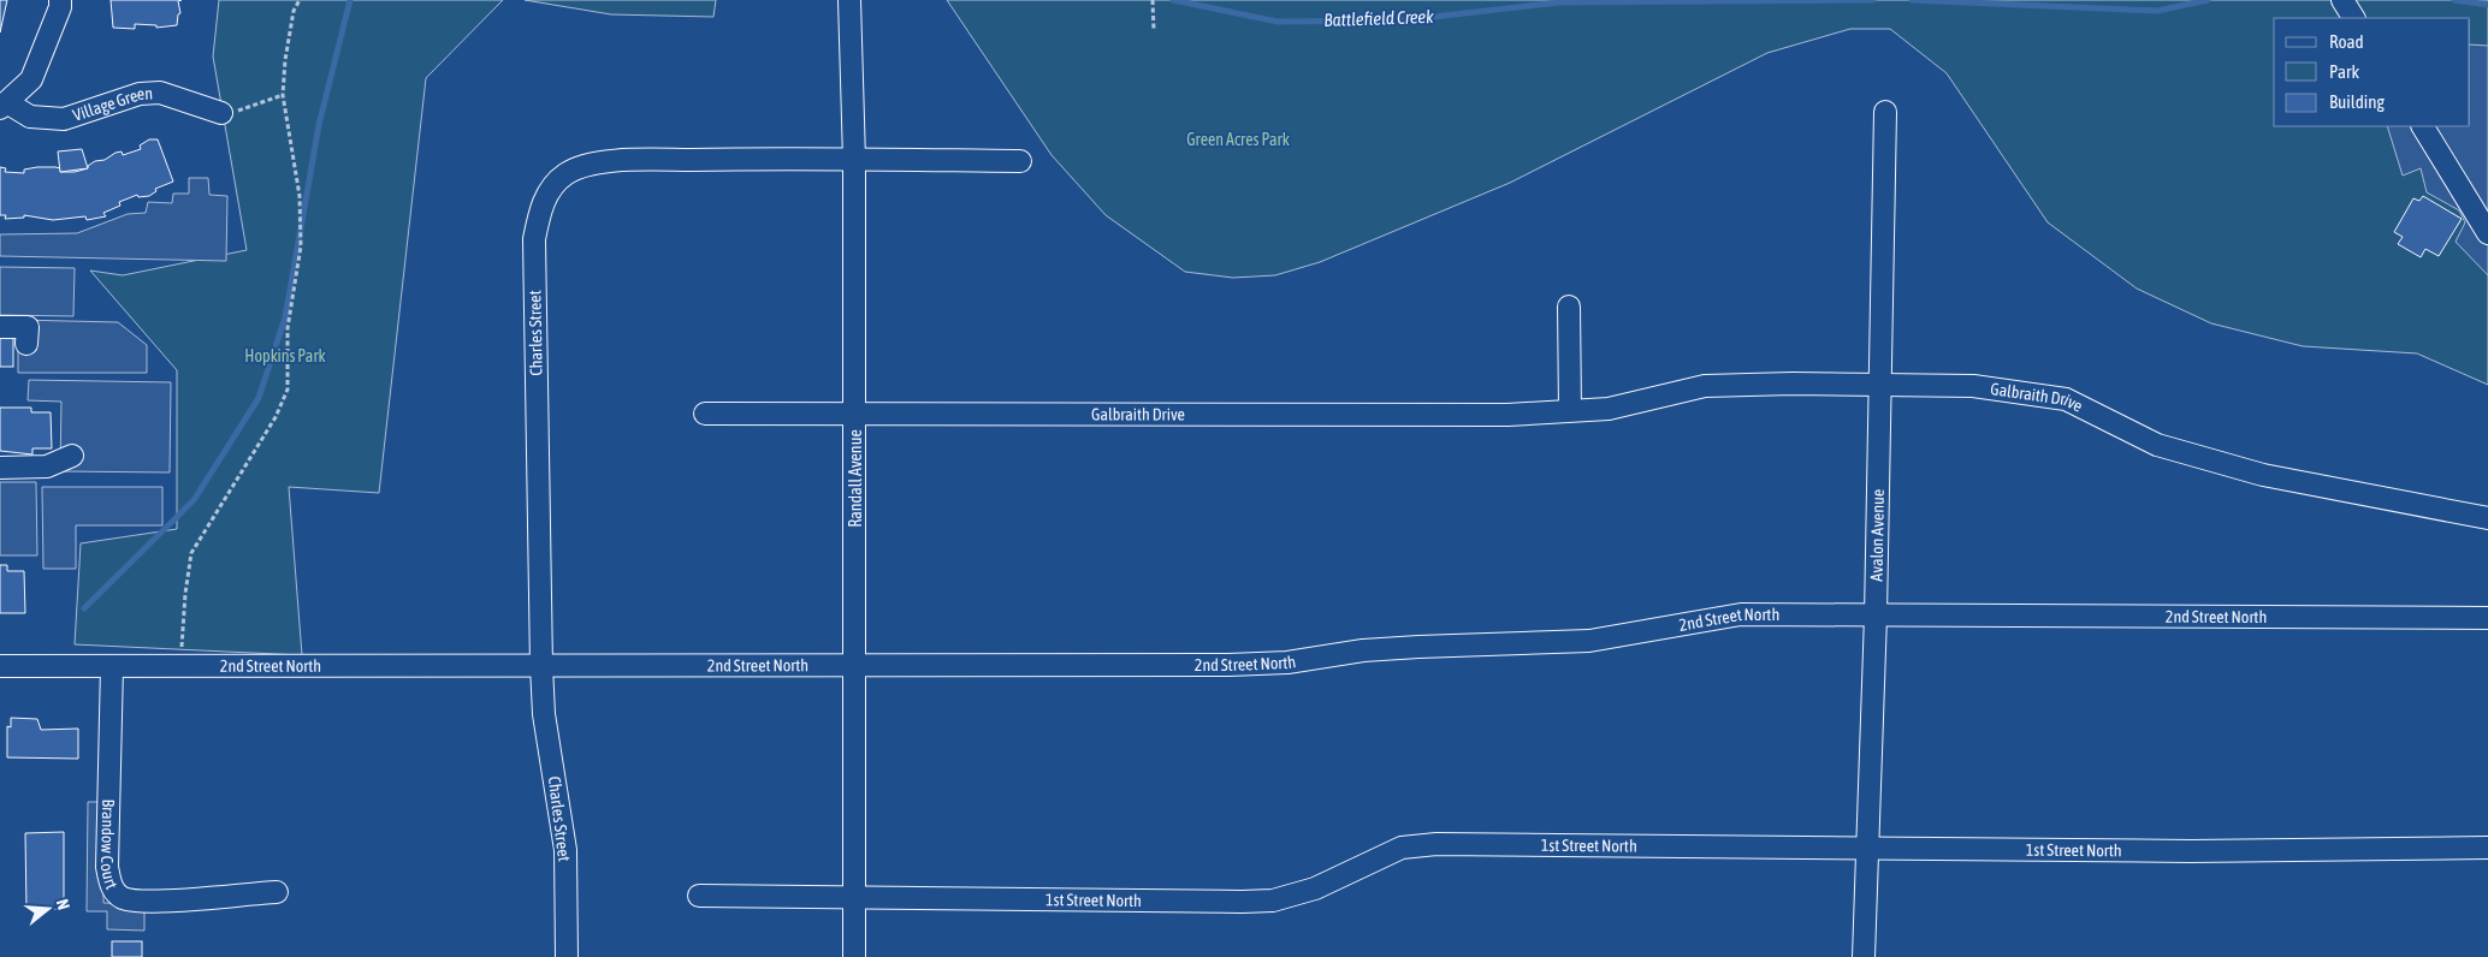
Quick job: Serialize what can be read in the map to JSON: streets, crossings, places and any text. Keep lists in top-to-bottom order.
{
  "streets": {
    "street": [
      "Village Green",
      "Charles Street",
      "Galbraith Drive",
      "Randall Avenue",
      "Avalon Avenue",
      "2nd Street North",
      "Brandow Court",
      "1st Street North"
    ]
  },
  "crossings": [
    ["Charles Street", "Randall Avenue"],
    ["Charles Street", "2nd Street North"],
    ["Galbraith Drive", "Randall Avenue"],
    ["Galbraith Drive", "Avalon Avenue"],
    ["Randall Avenue", "2nd Street North"],
    ["Randall Avenue", "1st Street North"],
    ["Avalon Avenue", "2nd Street North"],
    ["Avalon Avenue", "1st Street North"],
    ["2nd Street North", "Brandow Court"]
  ],
  "water": ["Battlefield Creek"],
  "parks": ["Green Acres Park", "Hopkins Park"],
  "legend": ["Road", "Park", "Building"],
  "north": "right"
}
